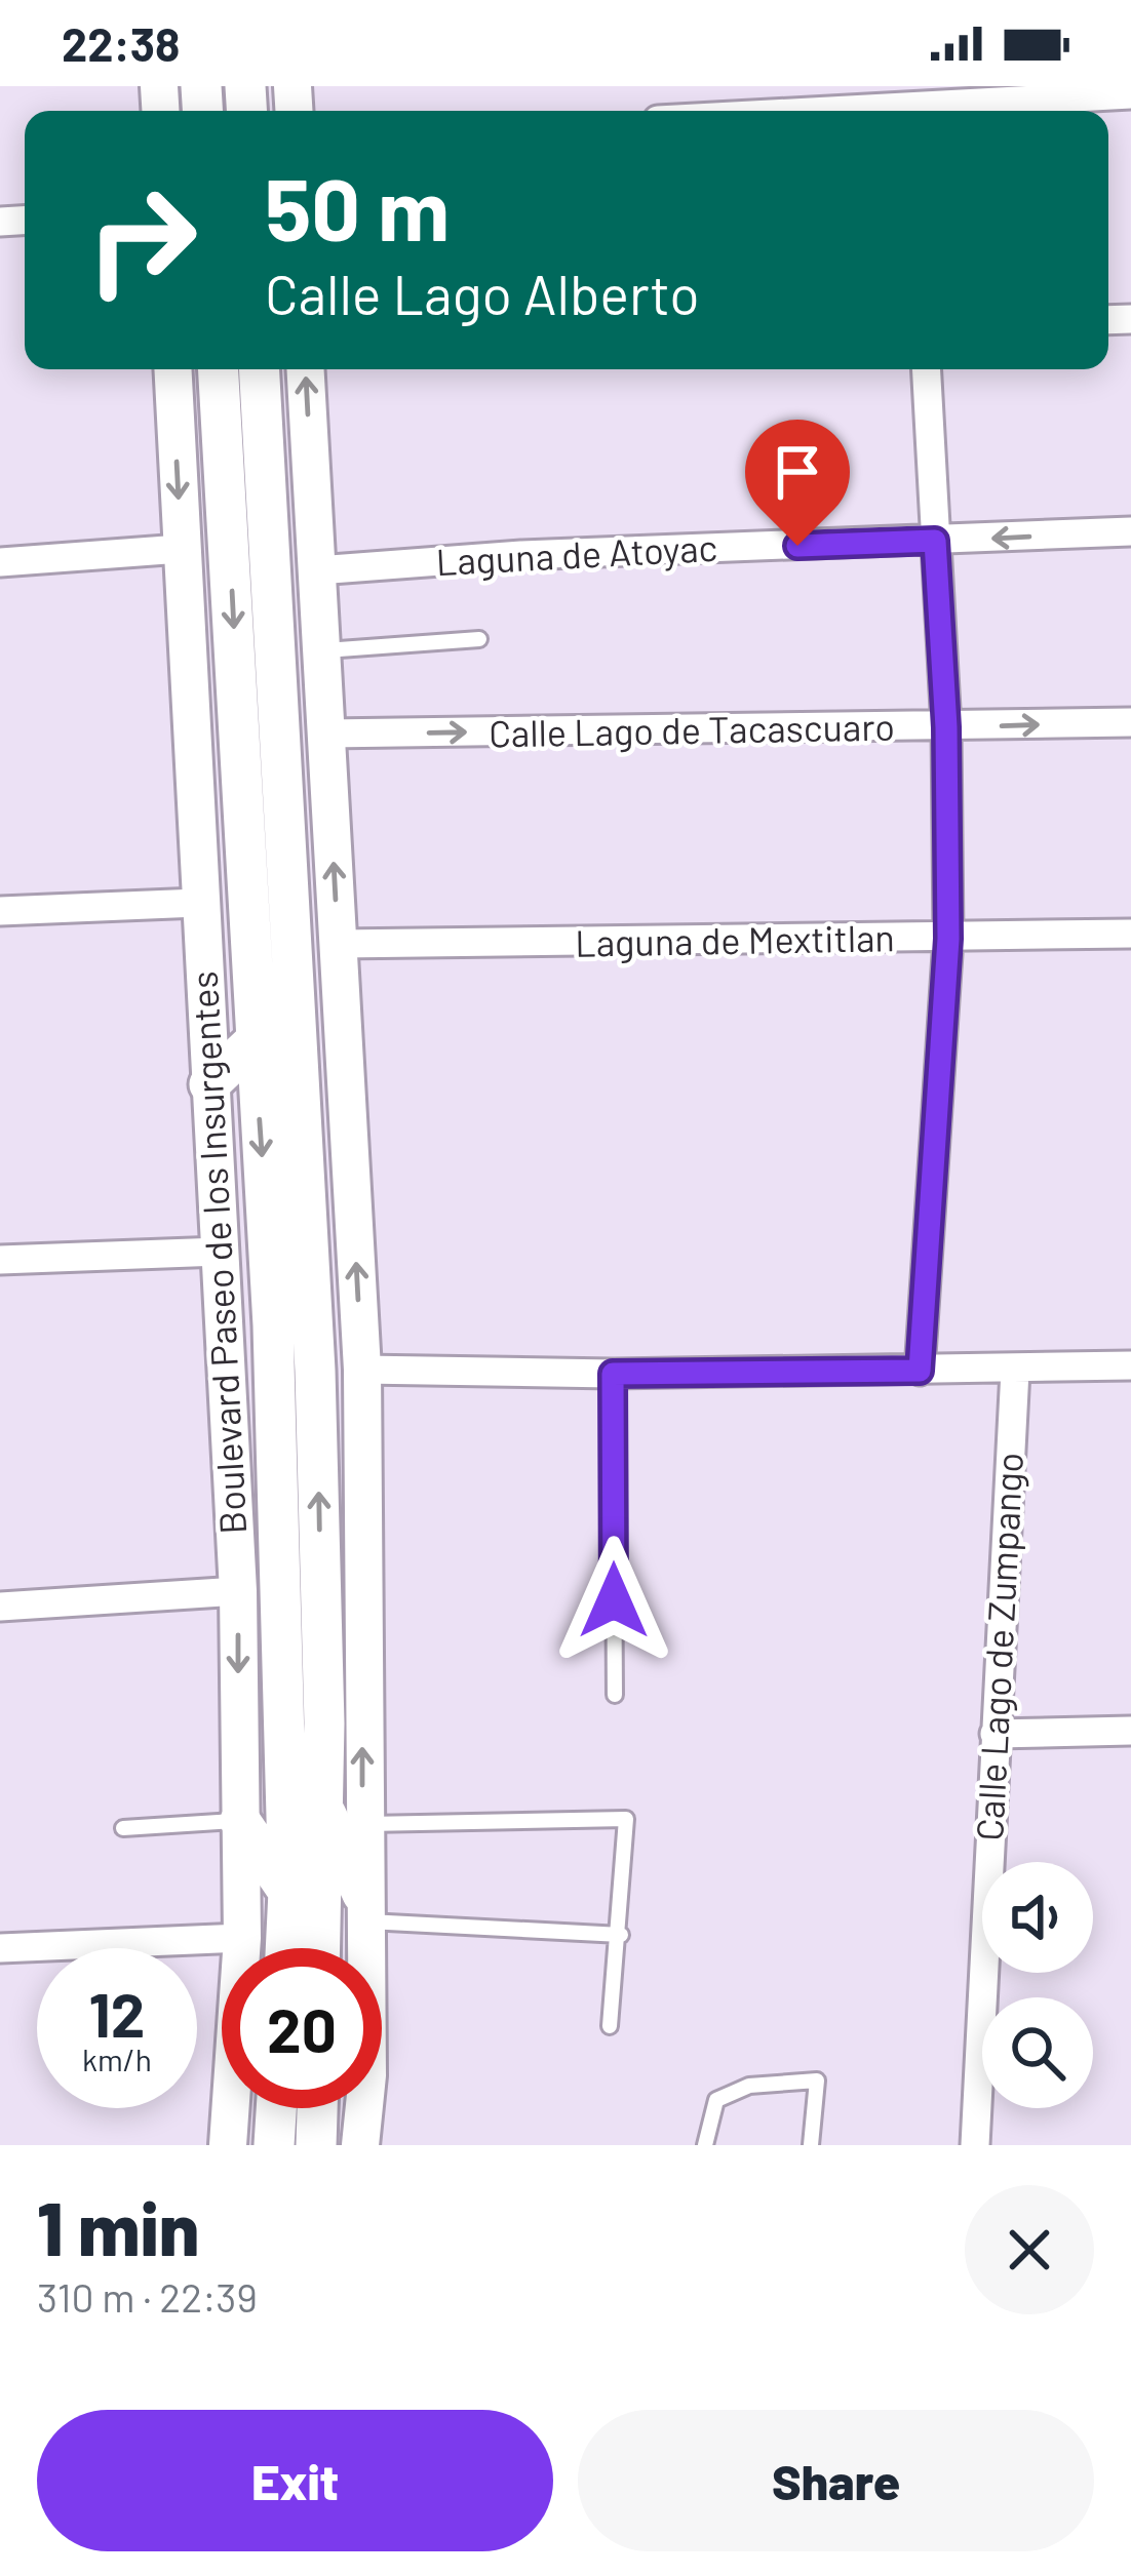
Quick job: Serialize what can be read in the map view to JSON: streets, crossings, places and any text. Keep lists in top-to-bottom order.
{
  "streets": {
    "main road": ["Boulevard Paseo de los Insurgentes"],
    "street": [
      "Laguna de Atoyac",
      "Calle Lago de Tacascuaro",
      "Laguna de Mextitlan",
      "Calle Lago de Zumpango"
    ]
  },
  "one_way": ["Calle Lago de Tacascuaro"],
  "page": {
    "status": "22:38",
    "turn": ["50 m", "Calle Lago Alberto"],
    "speed": "12 km/h",
    "limit": "20",
    "heading": ["1 min", "310 m · 22:39"],
    "buttons": ["Exit", "Share"]
  }
}
